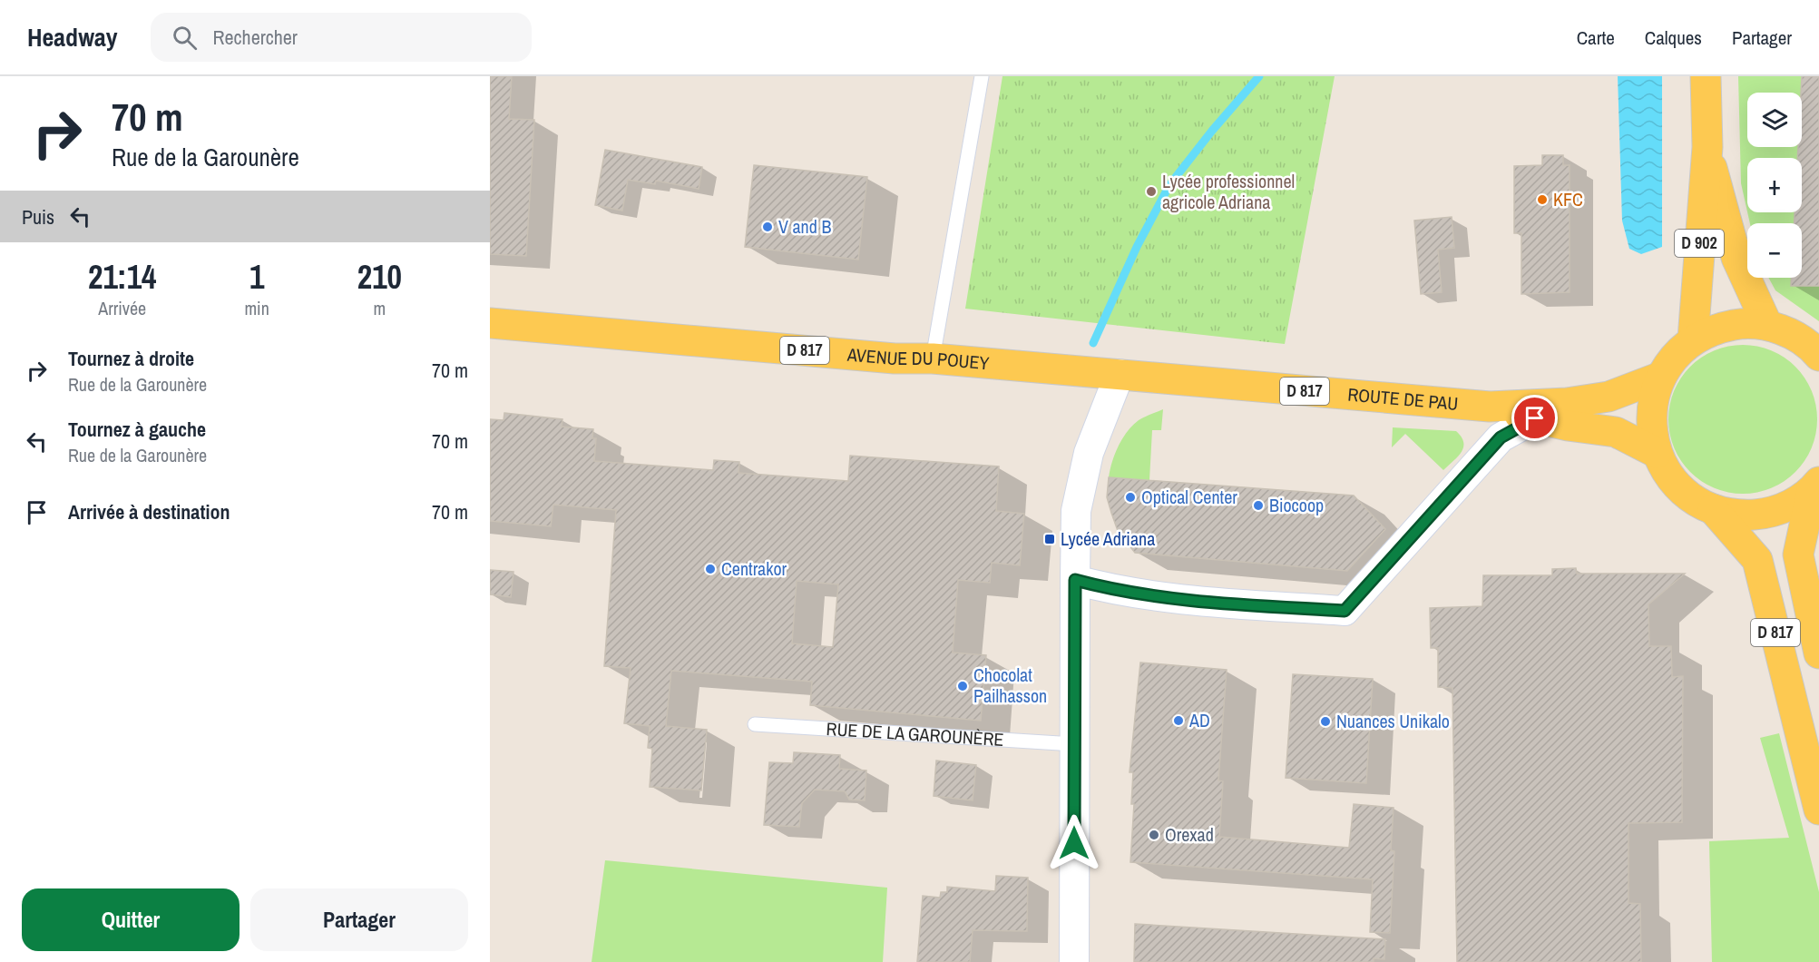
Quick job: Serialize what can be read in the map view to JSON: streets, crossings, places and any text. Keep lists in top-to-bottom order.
{
  "streets": {
    "main road": [
      "D 902",
      "D 817",
      "AVENUE DU POUEY",
      "ROUTE DE PAU"
    ],
    "lane": ["RUE DE LA GAROUNÈRE"]
  },
  "crossings": [
    ["AVENUE DU POUEY", "ROUTE DE PAU"]
  ],
  "places": {
    "other": [
      "Lycée professionnel agricole Adriana",
      "KFC",
      "V and B",
      "Optical Center",
      "Biocoop",
      "Centrakor",
      "Chocolat Pailhasson",
      "AD",
      "Nuances Unikalo",
      "Orexad"
    ],
    "transit": ["Lycée Adriana"]
  },
  "page": {
    "header": "Headway",
    "search": "Rechercher",
    "nav": ["Carte", "Calques", "Partager"],
    "turn": ["70 m", "Rue de la Garounère"],
    "map_buttons": ["+", "−"],
    "then": "Puis",
    "eta": [
      "21:14",
      "Arrivée",
      "1",
      "min",
      "210",
      "m"
    ],
    "list": [
      {
        "name": "Tournez à droite",
        "note": "Rue de la Garounère",
        "value": "70 m"
      },
      {
        "name": "Tournez à gauche",
        "note": "Rue de la Garounère",
        "value": "70 m"
      },
      {
        "name": "Arrivée à destination",
        "value": "70 m"
      }
    ],
    "buttons": ["Quitter", "Partager"]
  }
}
